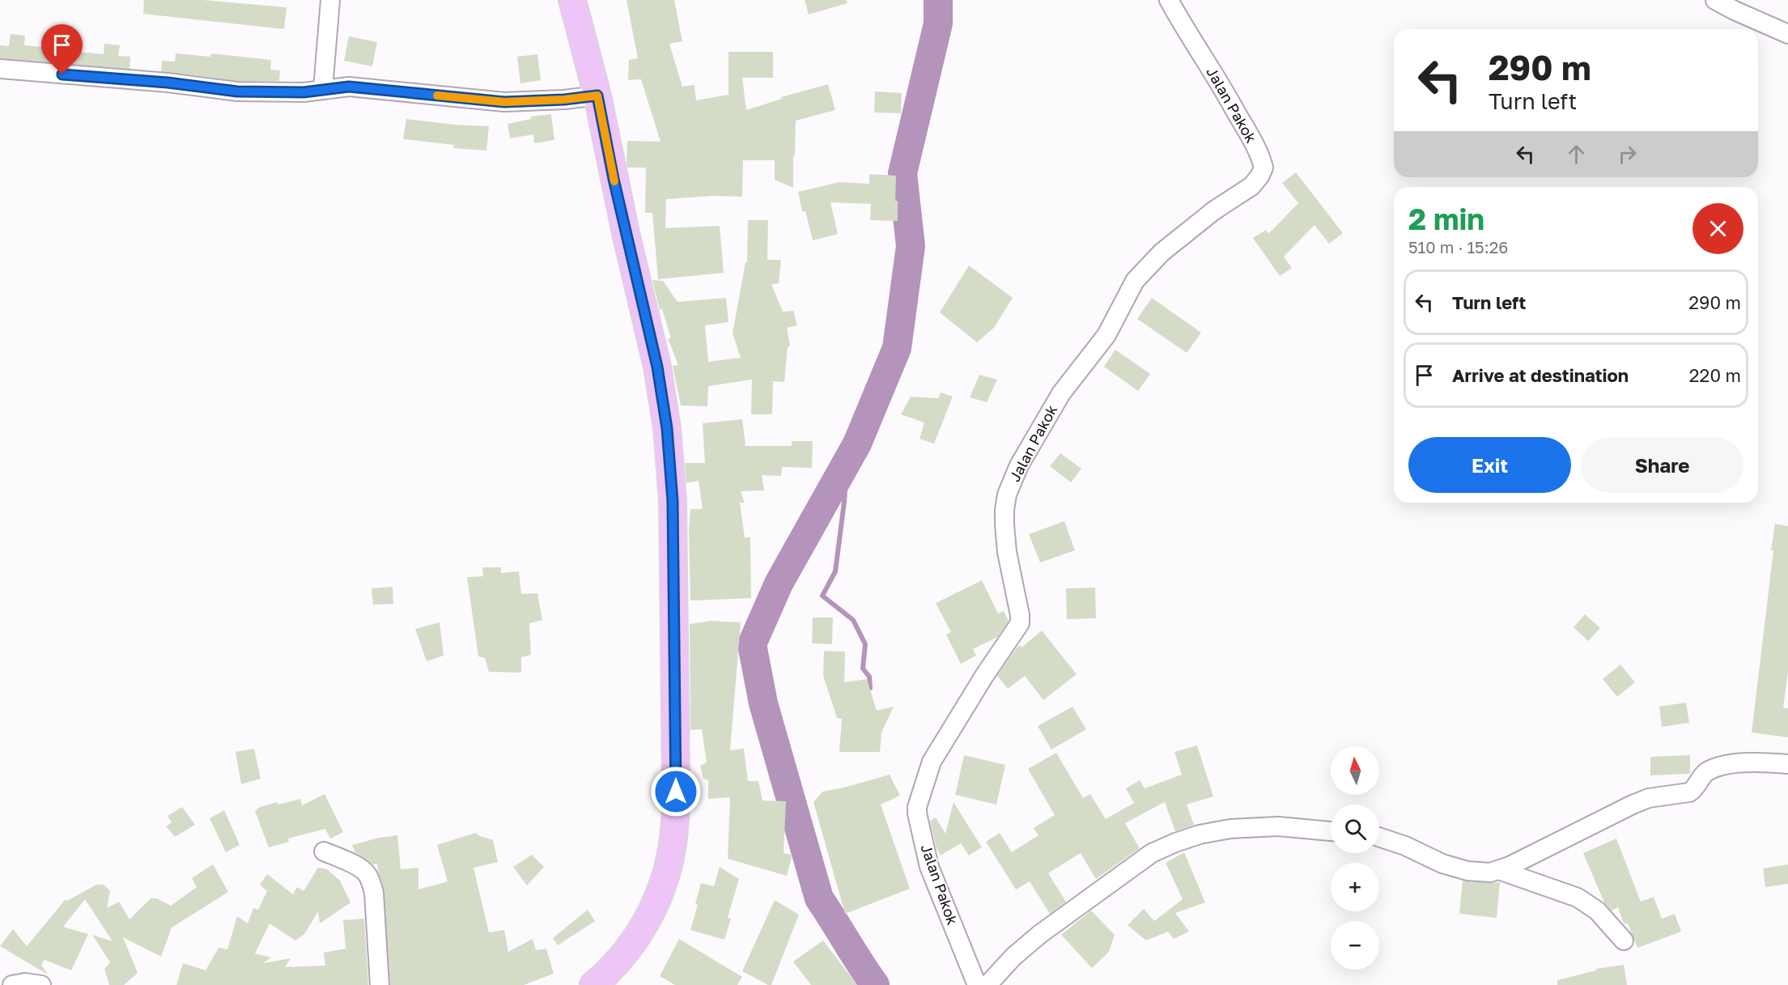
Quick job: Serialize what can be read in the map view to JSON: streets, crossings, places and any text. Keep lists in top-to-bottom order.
{
  "streets": {
    "street": ["Jalan Pakok"]
  },
  "north": "top",
  "page": {
    "turn": ["290 m", "Turn left"],
    "heading": ["2 min", "510 m · 15:26"],
    "list": [
      {
        "name": "Turn left",
        "value": "290 m"
      },
      {
        "name": "Arrive at destination",
        "value": "220 m"
      }
    ],
    "buttons": ["Exit", "Share"],
    "map_buttons": ["+", "−"]
  }
}
